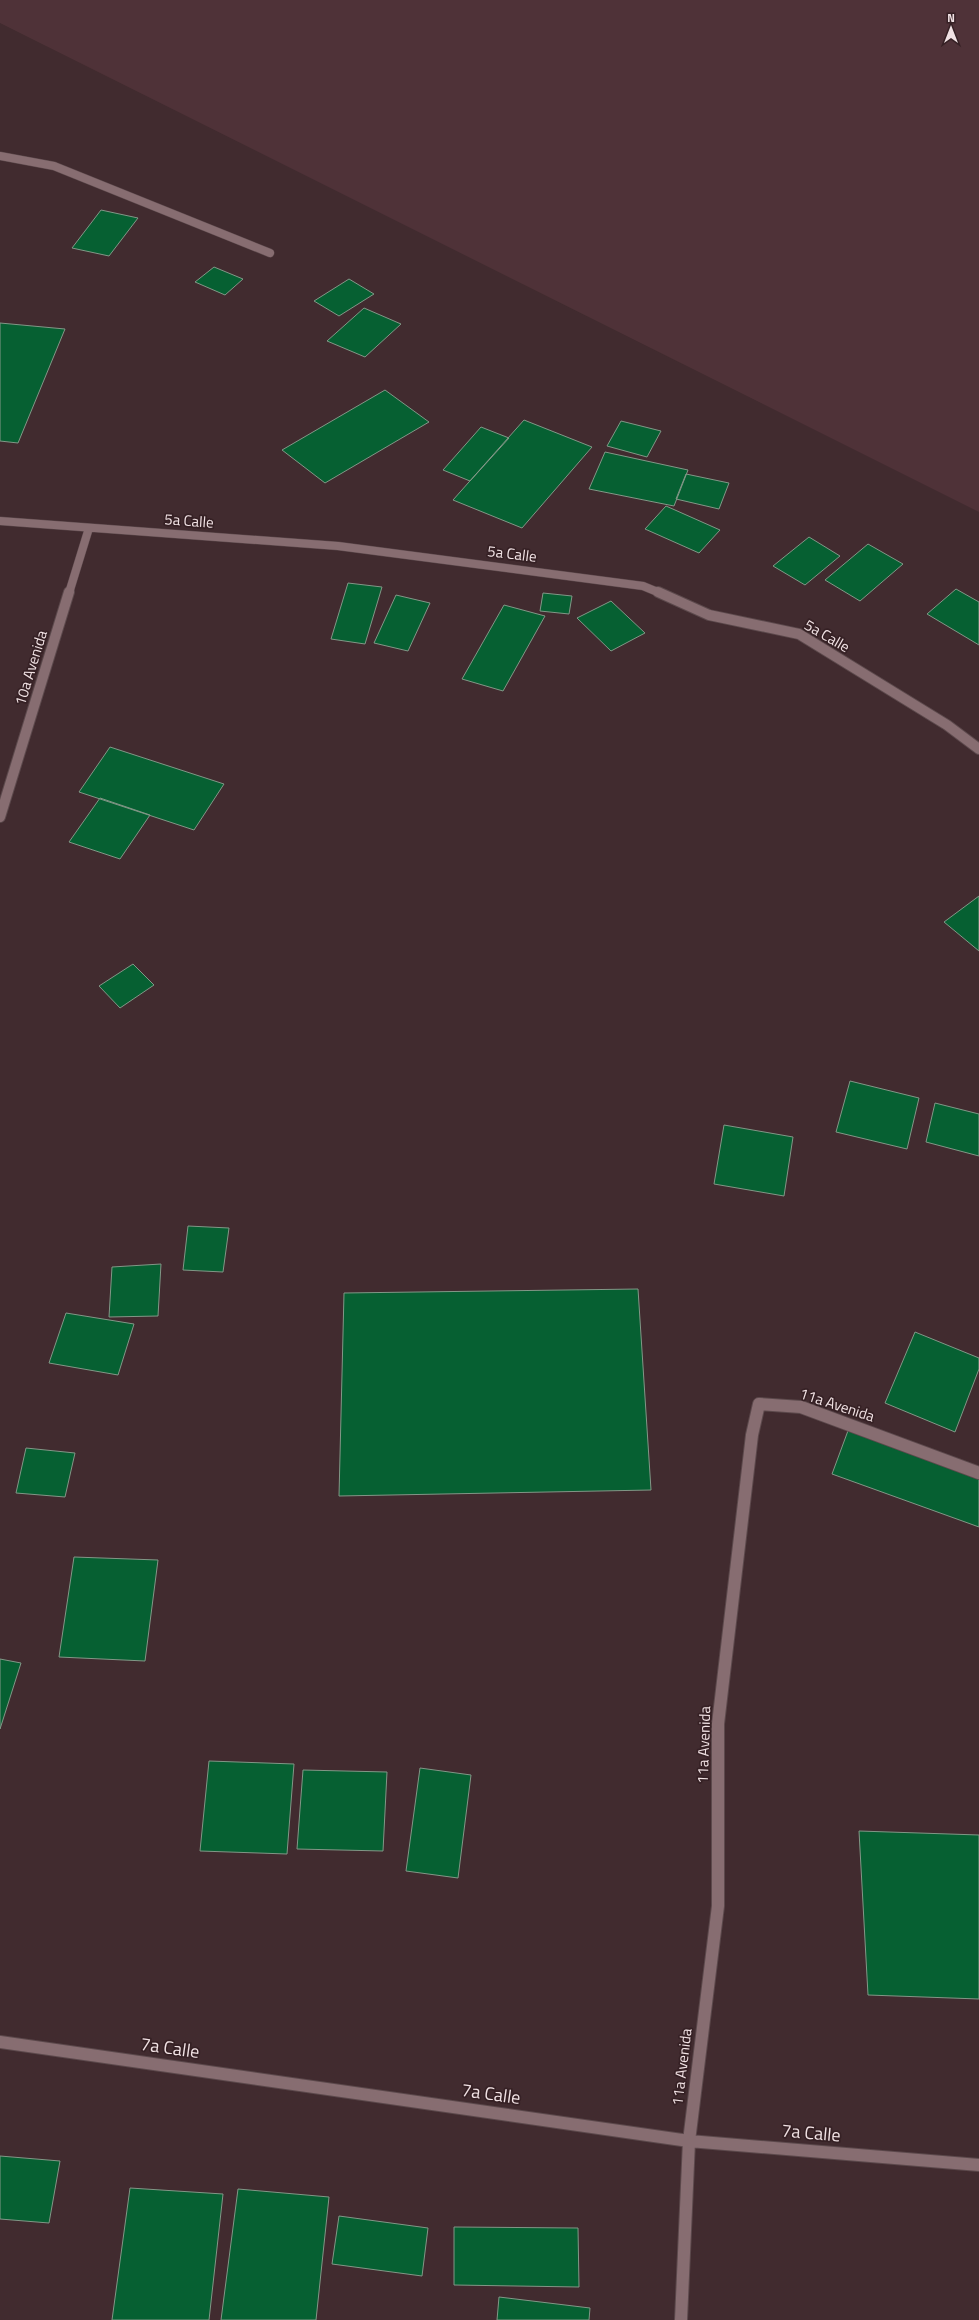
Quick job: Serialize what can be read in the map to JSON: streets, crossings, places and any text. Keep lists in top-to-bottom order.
{
  "streets": {
    "street": [
      "5a Calle",
      "10a Avenida",
      "11a Avenida",
      "7a Calle"
    ]
  },
  "crossings": [
    ["5a Calle", "10a Avenida"],
    ["11a Avenida", "7a Calle"]
  ],
  "north": "top"
}
